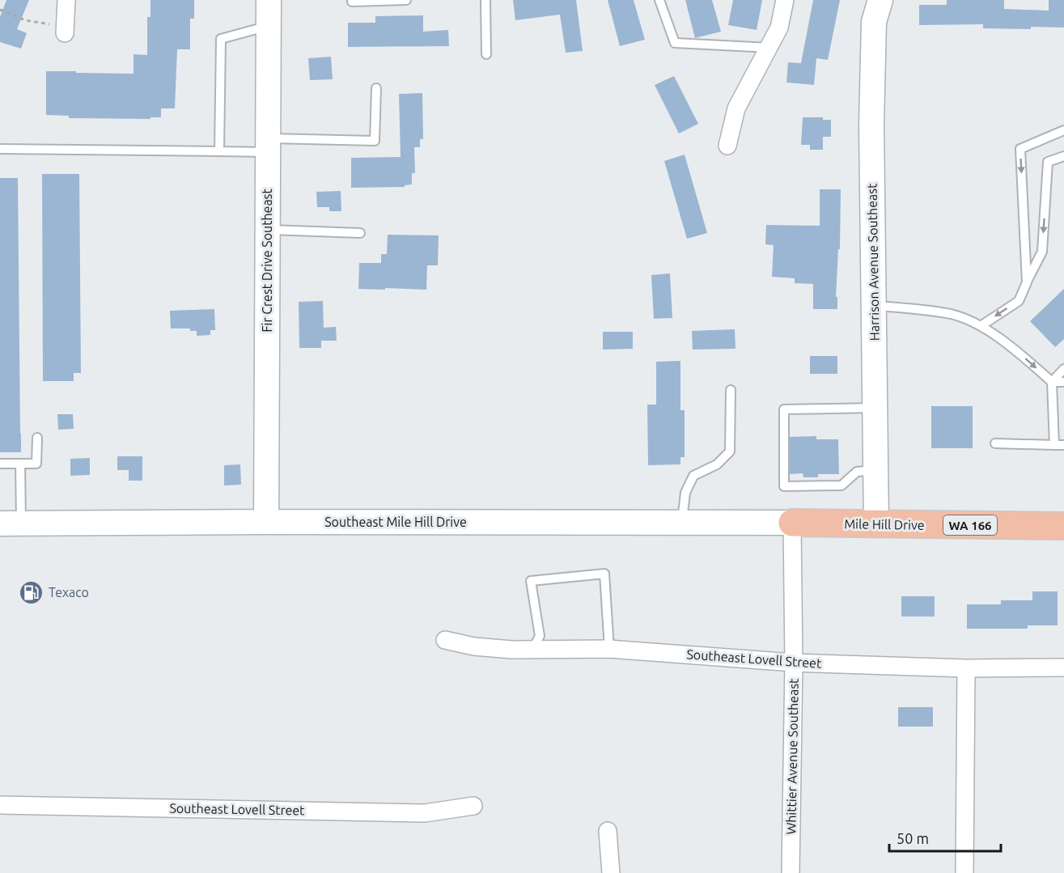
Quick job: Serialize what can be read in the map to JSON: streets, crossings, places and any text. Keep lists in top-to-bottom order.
{
  "streets": {
    "main road": ["Mile Hill Drive", "WA 166"],
    "street": [
      "Fir Crest Drive Southeast",
      "Harrison Avenue Southeast",
      "Southeast Mile Hill Drive",
      "Southeast Lovell Street",
      "Whittier Avenue Southeast"
    ]
  },
  "crossings": [
    ["Fir Crest Drive Southeast", "Southeast Mile Hill Drive"],
    ["Harrison Avenue Southeast", "Mile Hill Drive"],
    ["Southeast Mile Hill Drive", "Mile Hill Drive"],
    ["Southeast Mile Hill Drive", "Whittier Avenue Southeast"],
    ["Mile Hill Drive", "Whittier Avenue Southeast"],
    ["Southeast Lovell Street", "Whittier Avenue Southeast"]
  ],
  "places": {
    "fuel station": ["Texaco"]
  },
  "scale_bar": "50 m"
}
